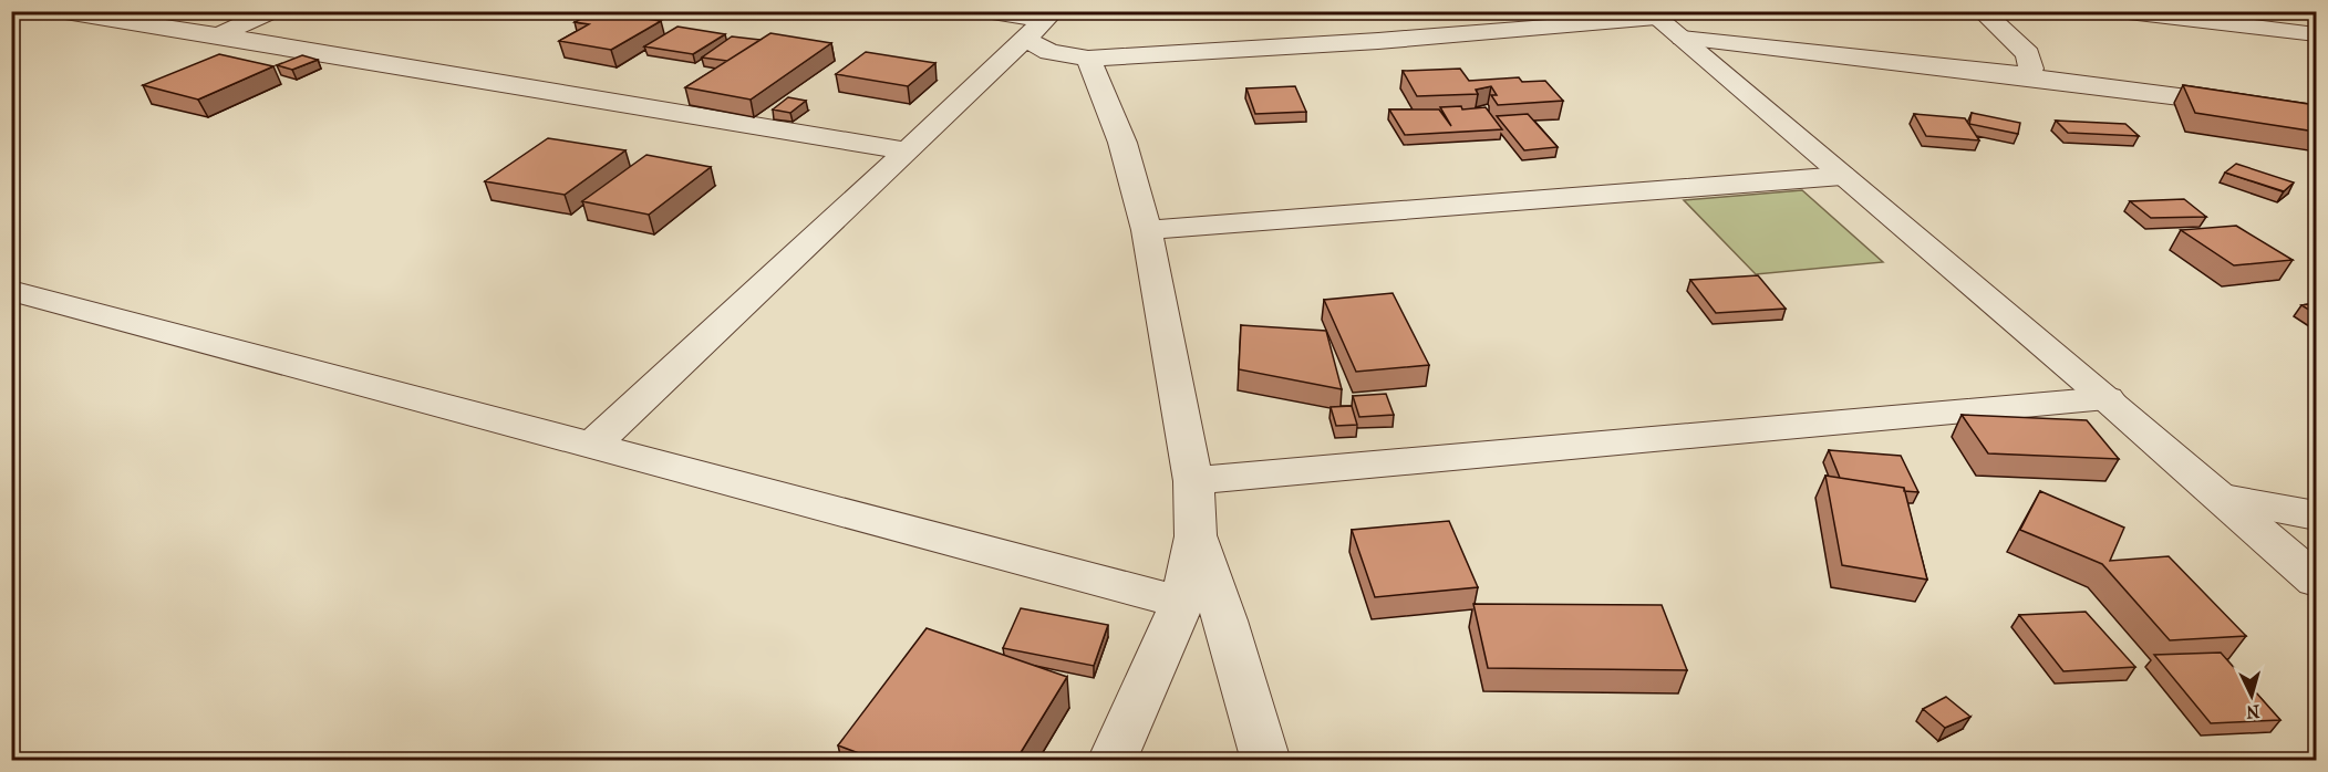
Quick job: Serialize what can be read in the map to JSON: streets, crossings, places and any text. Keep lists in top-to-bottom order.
{
  "north": "bottom"
}
